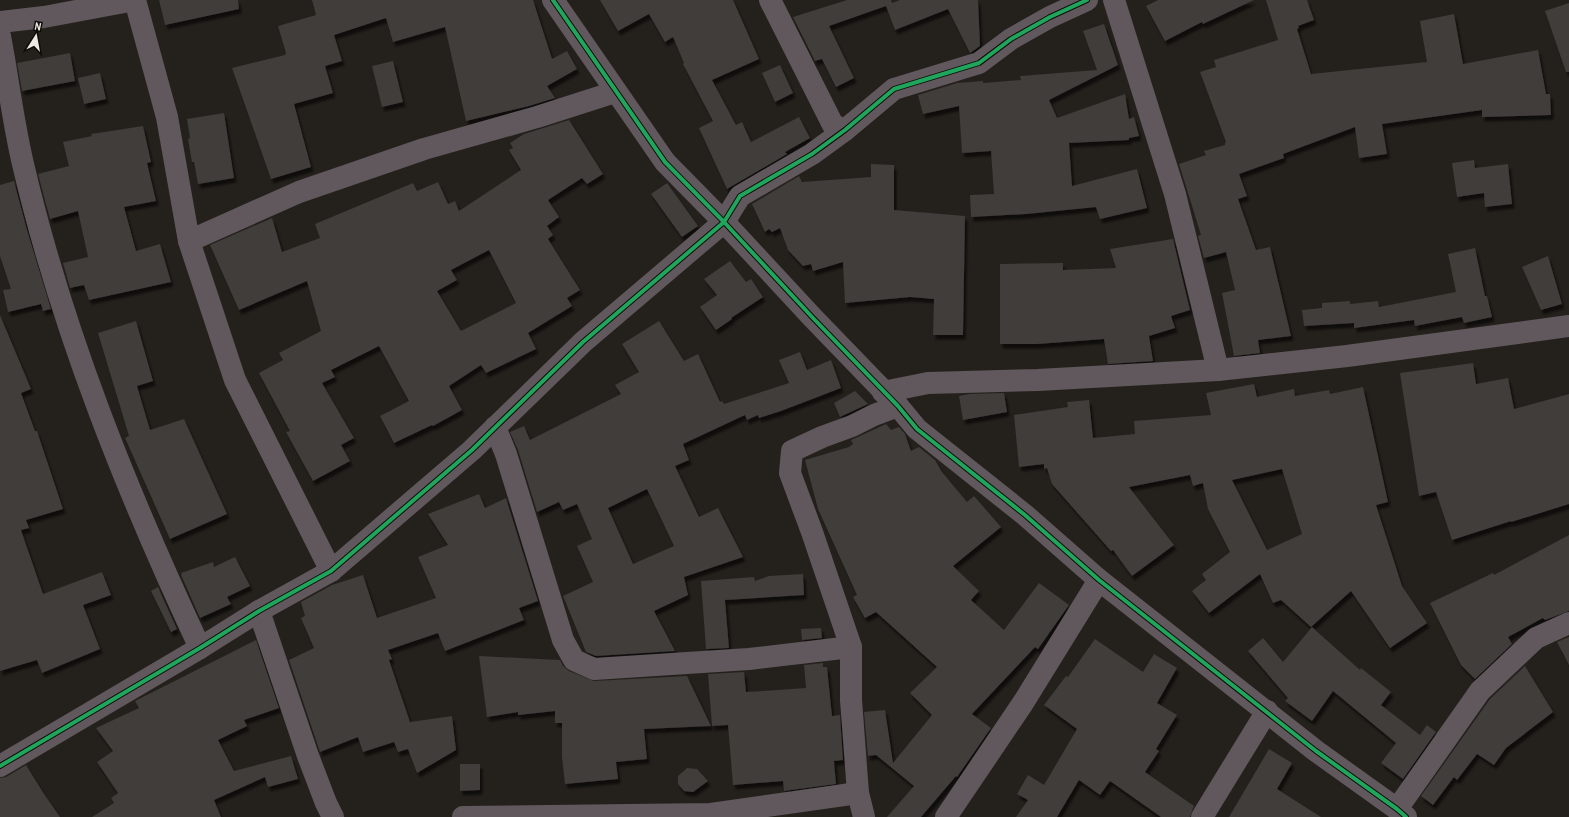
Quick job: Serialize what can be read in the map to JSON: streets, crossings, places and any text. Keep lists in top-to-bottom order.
{
  "north": "top"
}
